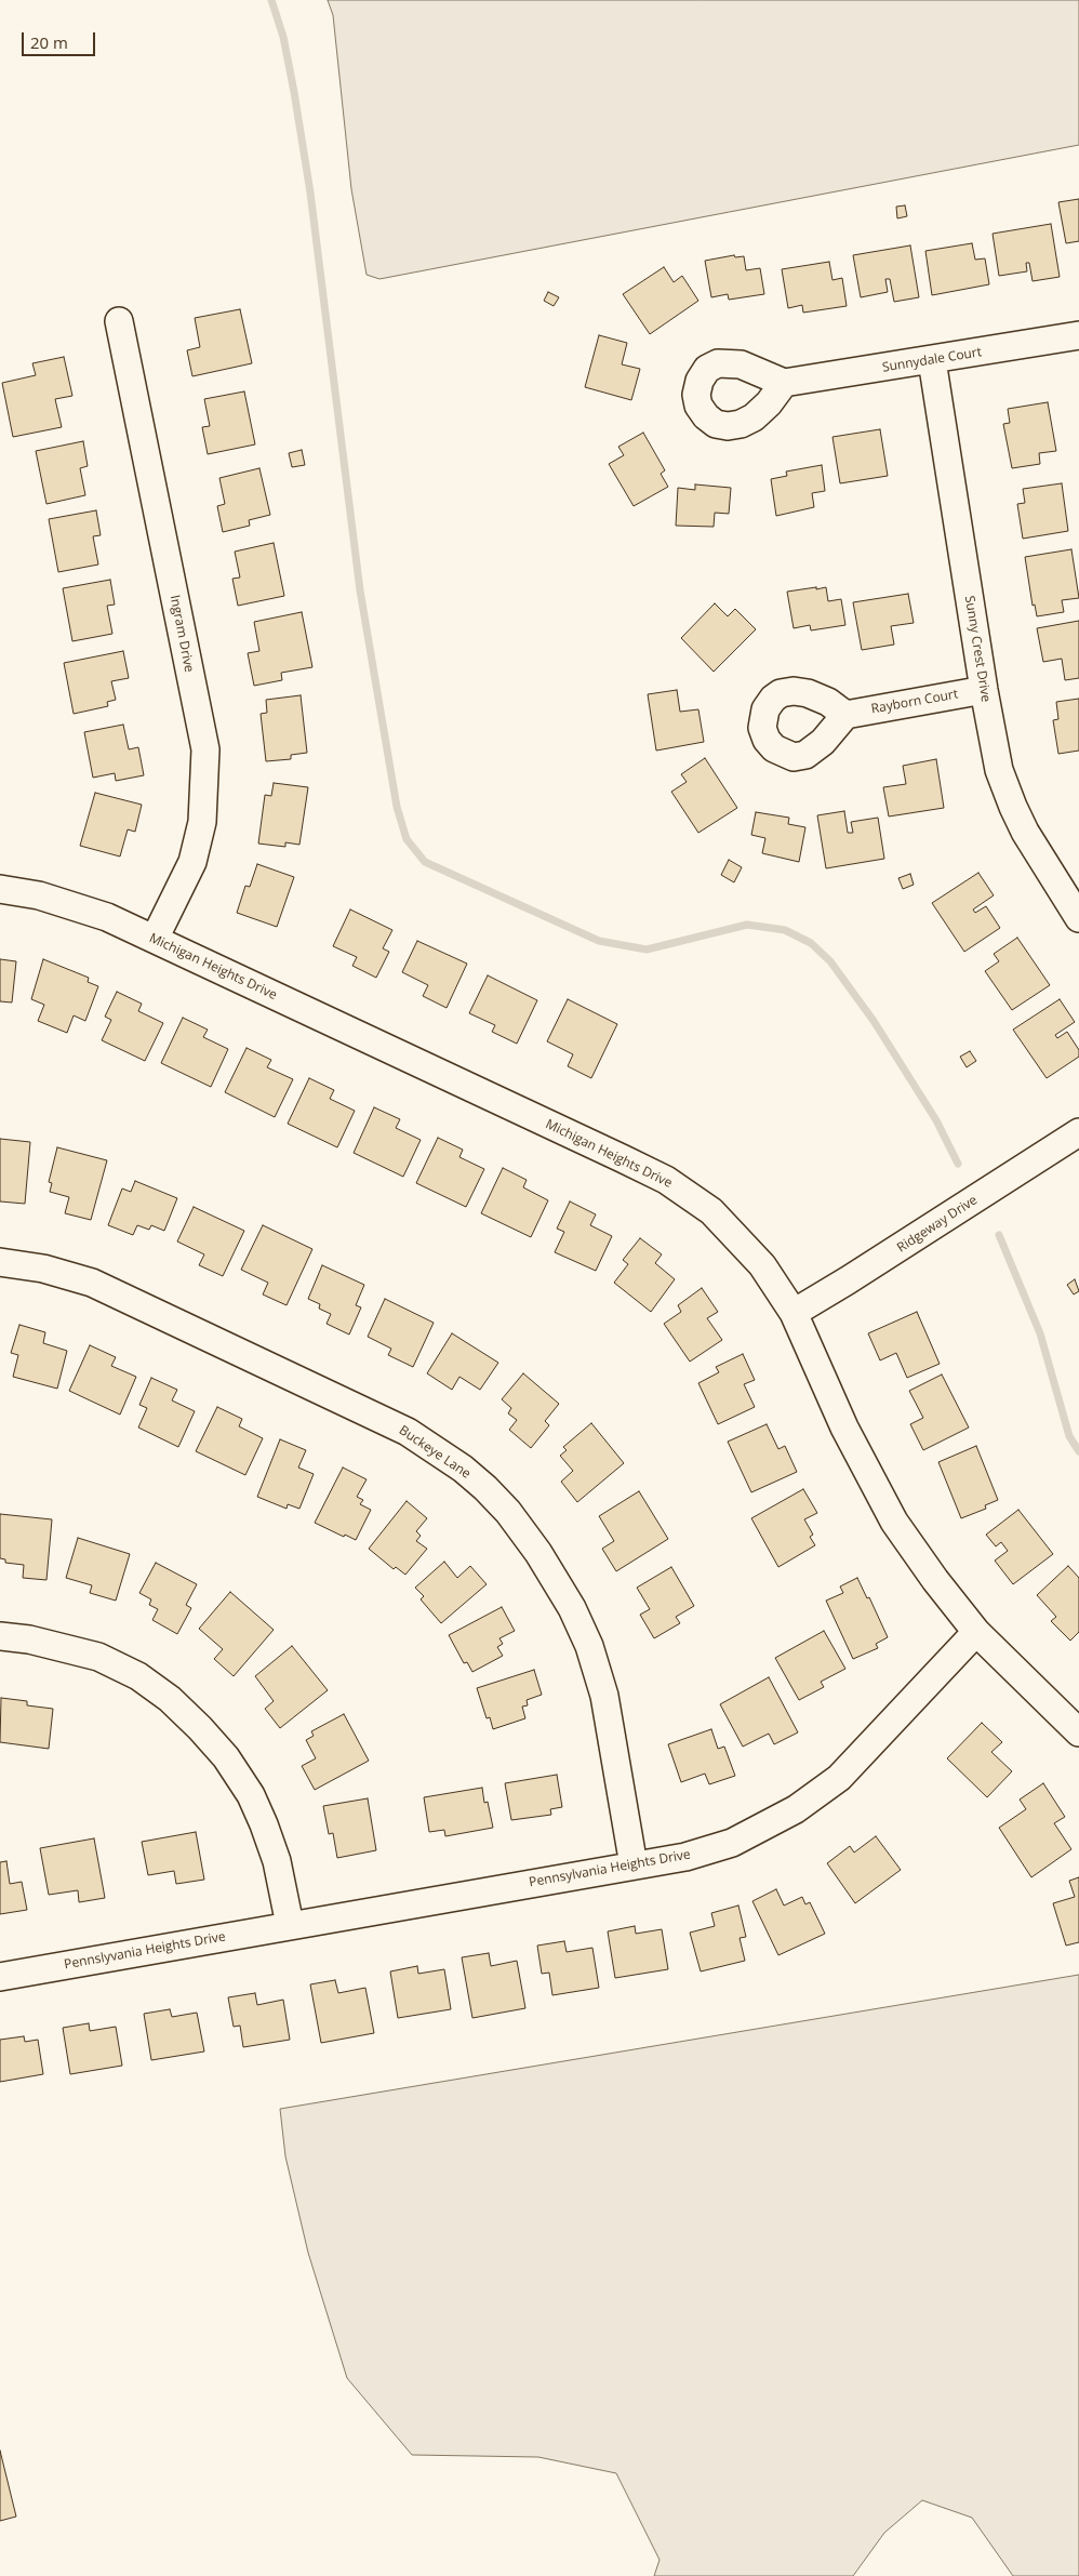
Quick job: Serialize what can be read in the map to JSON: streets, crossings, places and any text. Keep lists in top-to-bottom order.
{
  "streets": {
    "street": [
      "Sunnydale Court",
      "Ingram Drive",
      "Sunny Crest Drive",
      "Rayborn Court",
      "Michigan Heights Drive",
      "Ridgeway Drive",
      "Buckeye Lane",
      "Pennsylvania Heights Drive",
      "Pennslyvania Heights Drive"
    ]
  },
  "crossings": [
    ["Sunnydale Court", "Sunny Crest Drive"],
    ["Ingram Drive", "Michigan Heights Drive"],
    ["Sunny Crest Drive", "Rayborn Court"],
    ["Michigan Heights Drive", "Ridgeway Drive"],
    ["Michigan Heights Drive", "Pennsylvania Heights Drive"],
    ["Buckeye Lane", "Pennsylvania Heights Drive"],
    ["Pennsylvania Heights Drive", "Pennslyvania Heights Drive"]
  ],
  "scale_bar": "20 m"
}
